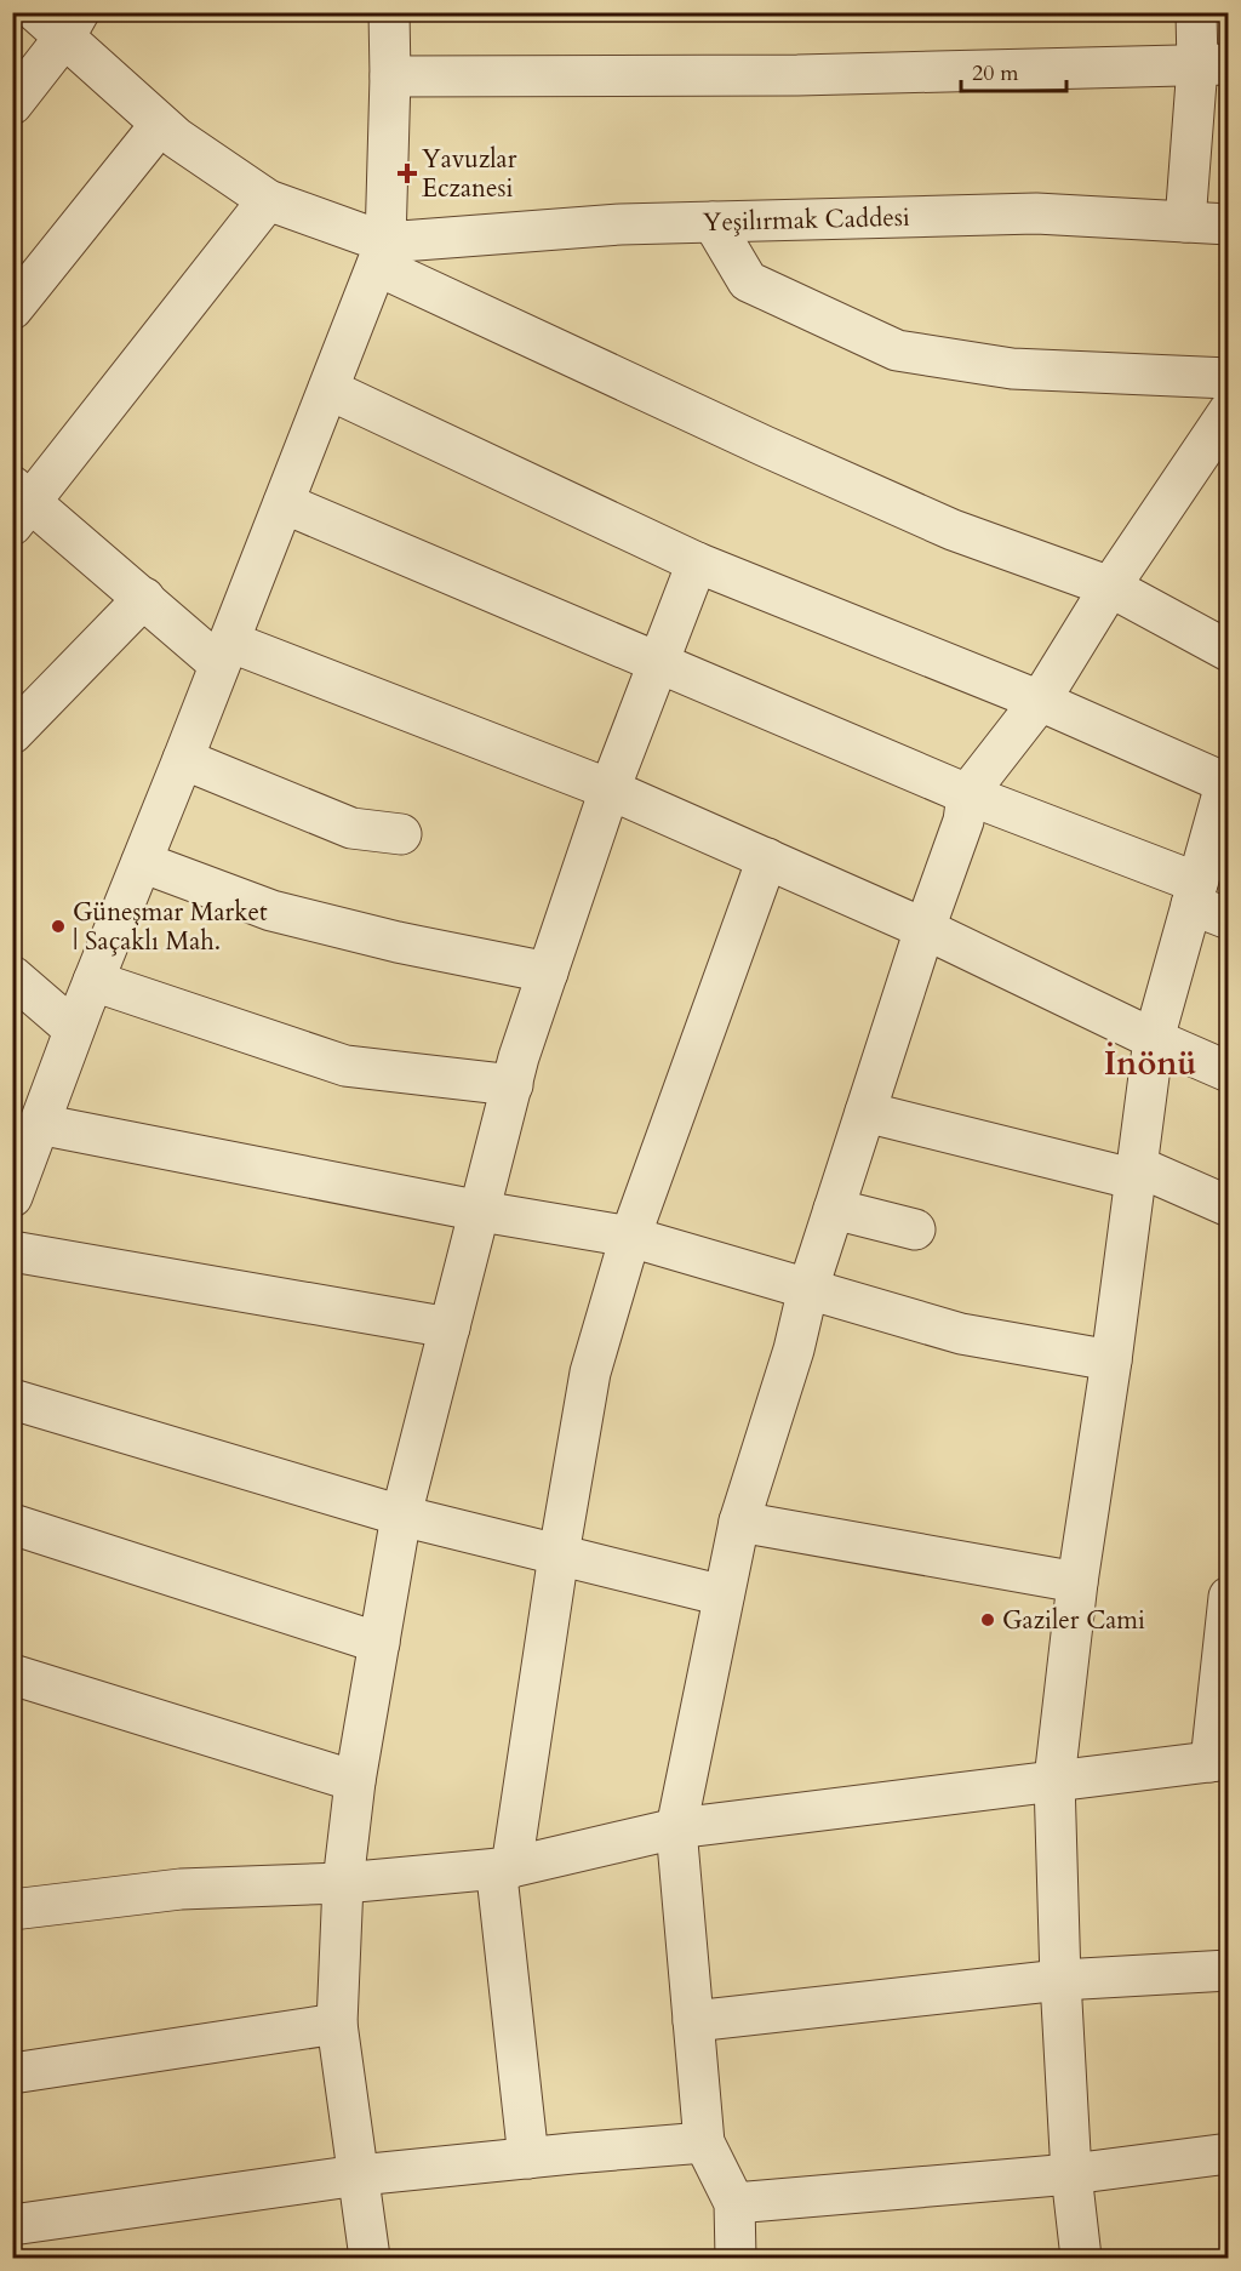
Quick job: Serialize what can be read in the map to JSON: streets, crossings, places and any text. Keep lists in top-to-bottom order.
{
  "streets": {
    "street": ["Yeşilırmak Caddesi"]
  },
  "districts": ["İnönü"],
  "places": {
    "health": ["Yavuzlar Eczanesi"],
    "other": ["Güneşmar Market | Saçaklı Mah.", "Gaziler Cami"]
  },
  "scale_bar": "20 m"
}
